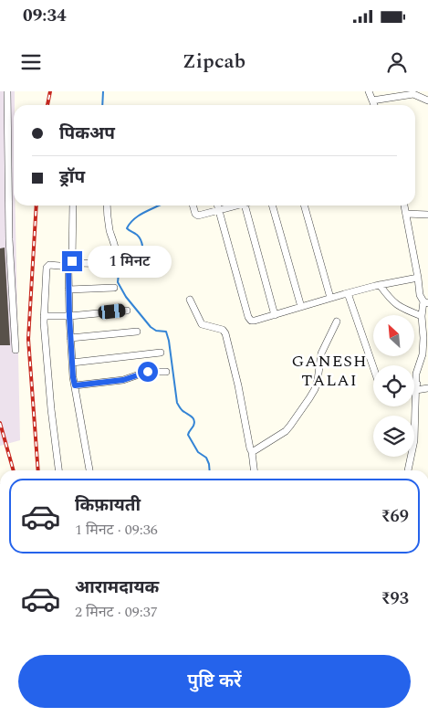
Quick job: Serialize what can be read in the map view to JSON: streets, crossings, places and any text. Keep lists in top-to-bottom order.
{
  "districts": ["GANESH TALAI"],
  "north": "top left",
  "page": {
    "status": "09:34",
    "header": "Zipcab",
    "banner": ["पिकअप", "ड्रॉप"],
    "bubble": "1 मिनट",
    "list": [
      {
        "name": "किफ़ायती",
        "note": "1 मिनट · 09:36",
        "value": "₹69"
      },
      {
        "name": "आरामदायक",
        "note": "2 मिनट · 09:37",
        "value": "₹93"
      }
    ],
    "buttons": "पुष्टि करें"
  }
}
